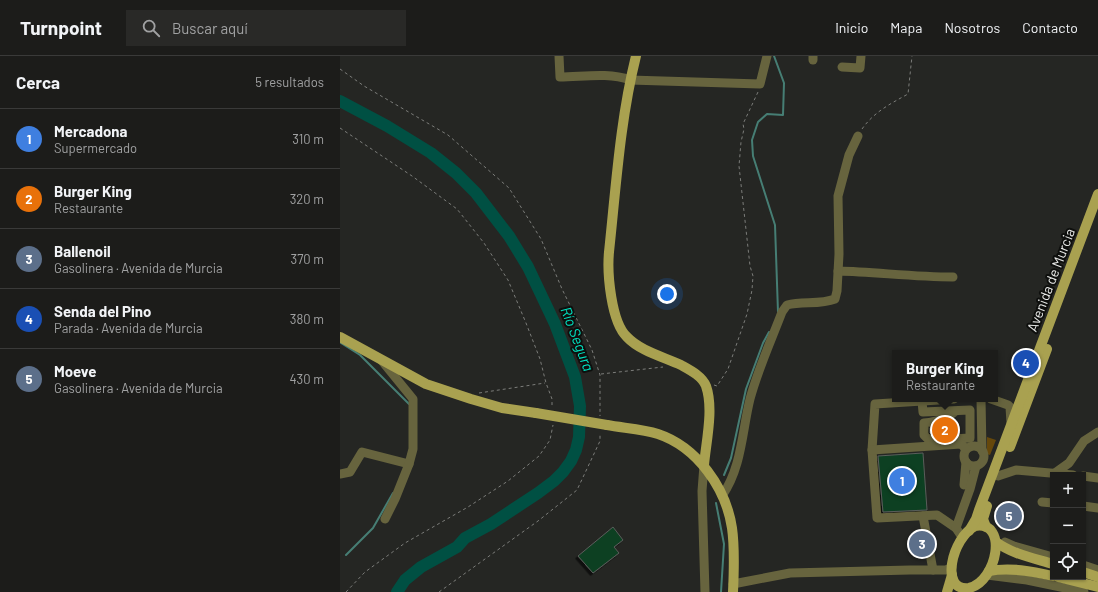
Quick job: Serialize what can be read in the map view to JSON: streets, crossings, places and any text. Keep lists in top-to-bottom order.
{
  "streets": {
    "main road": ["Avenida de Murcia"]
  },
  "water": ["Río Segura"],
  "page": {
    "header": "Turnpoint",
    "search": "Buscar aquí",
    "nav": [
      "Inicio",
      "Mapa",
      "Nosotros",
      "Contacto"
    ],
    "heading": ["Cerca", "5 resultados"],
    "list": [
      {
        "mark": "1",
        "name": "Mercadona",
        "note": "Supermercado",
        "value": "310 m"
      },
      {
        "mark": "2",
        "name": "Burger King",
        "note": "Restaurante",
        "value": "320 m"
      },
      {
        "mark": "3",
        "name": "Ballenoil",
        "note": "Gasolinera · Avenida de Murcia",
        "value": "370 m"
      },
      {
        "mark": "4",
        "name": "Senda del Pino",
        "note": "Parada · Avenida de Murcia",
        "value": "380 m"
      },
      {
        "mark": "5",
        "name": "Moeve",
        "note": "Gasolinera · Avenida de Murcia",
        "value": "430 m"
      }
    ],
    "pins": [
      "4",
      "2",
      "1",
      "5",
      "3"
    ],
    "popup": ["Burger King", "Restaurante"],
    "map_buttons": ["+", "−"]
  }
}
